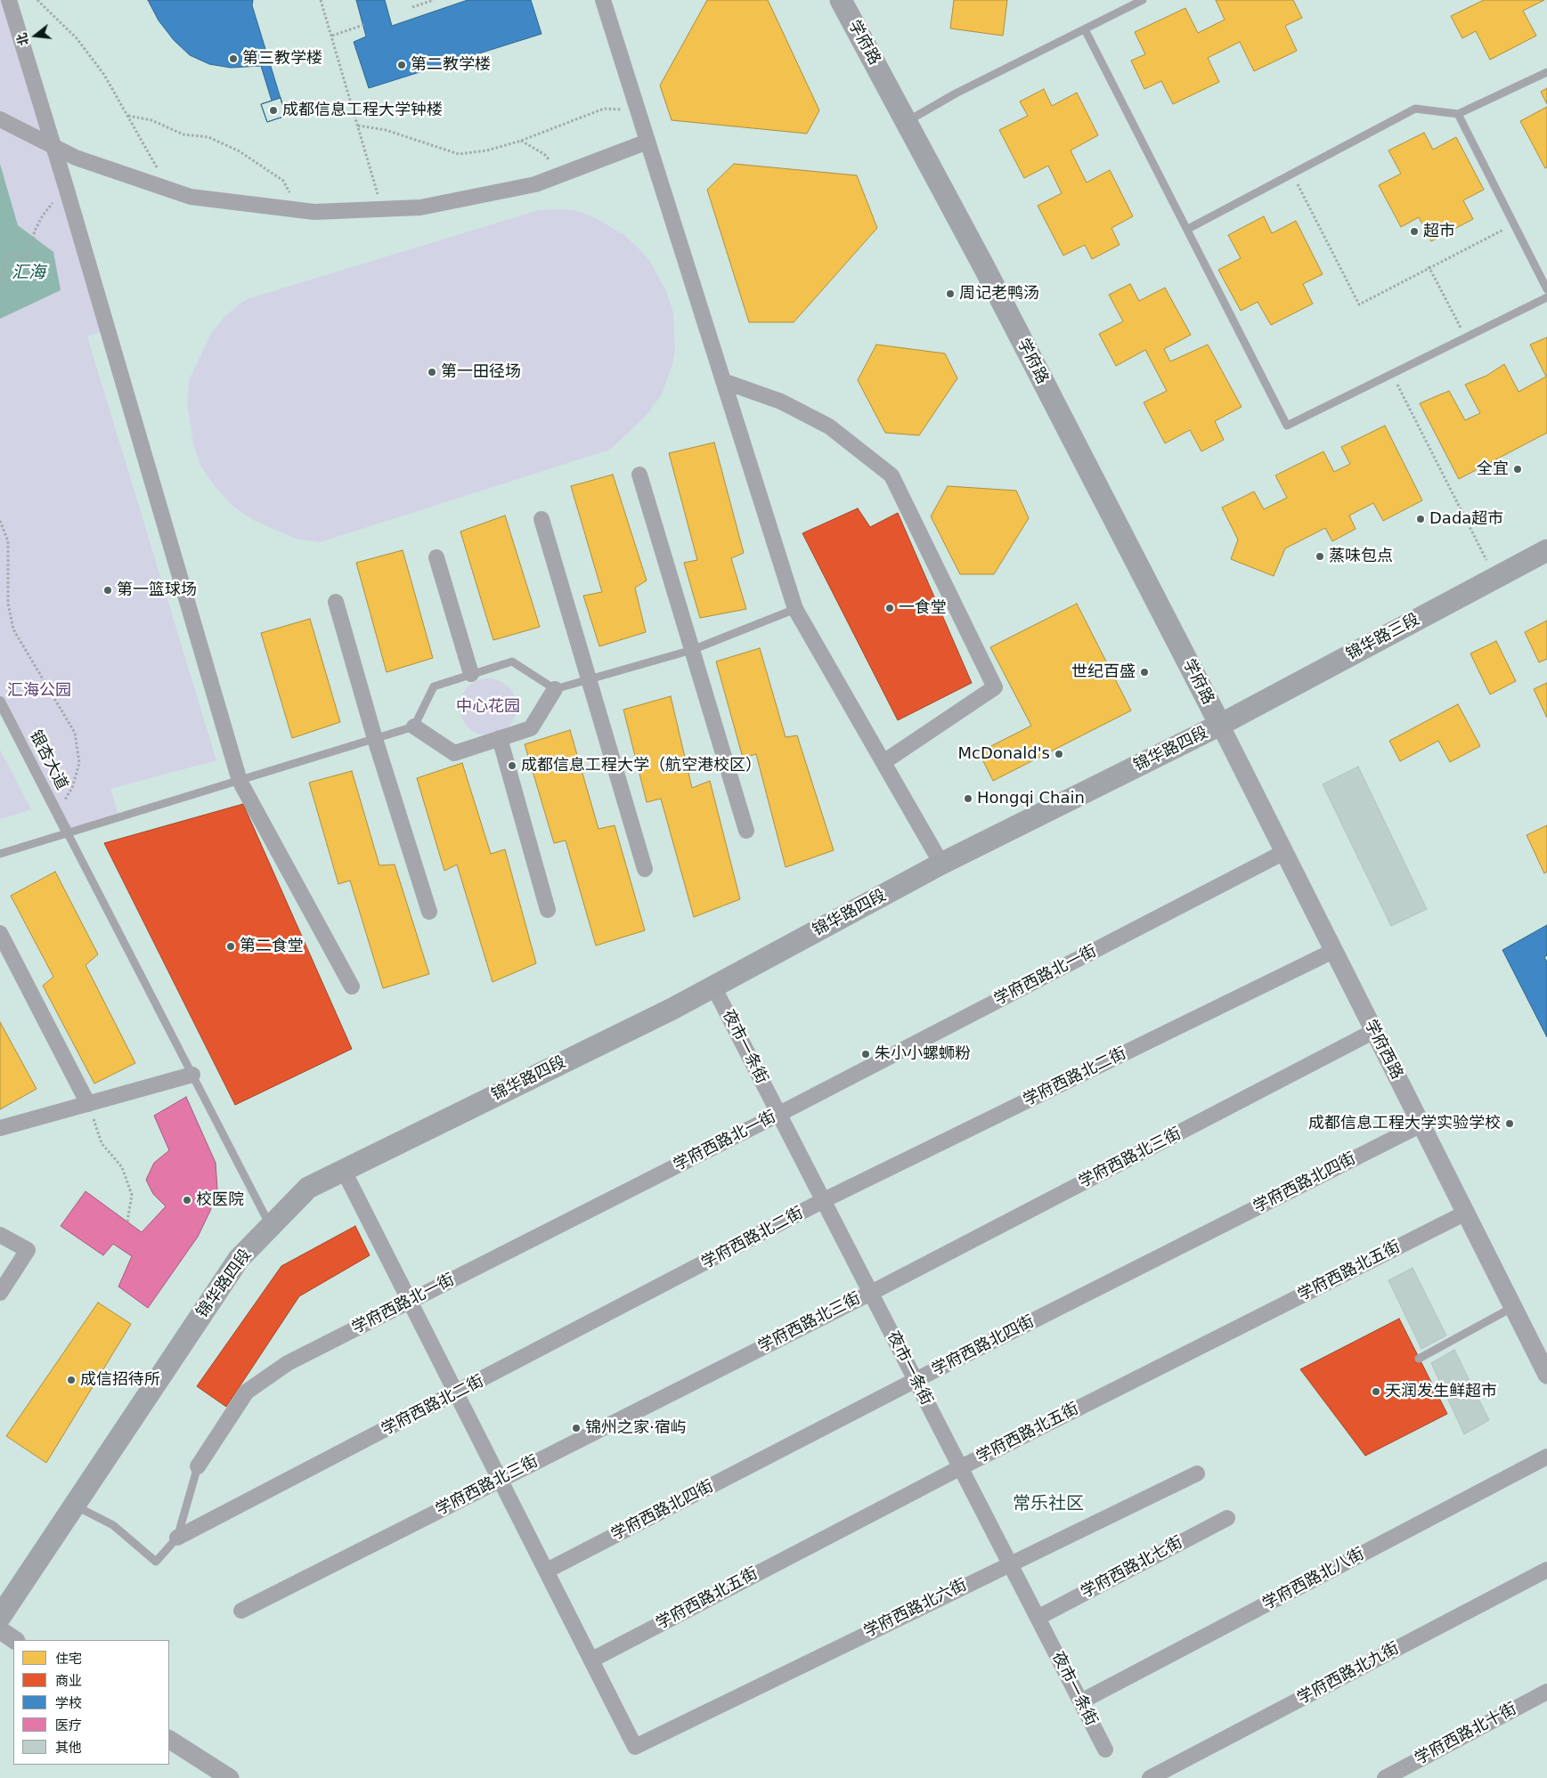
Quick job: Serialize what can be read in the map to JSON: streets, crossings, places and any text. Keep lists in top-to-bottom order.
{
  "streets": {
    "main road": ["学府路", "锦华路三段", "锦华路四段"],
    "street": [
      "银杏大道",
      "学府西路北一街",
      "夜市一条街",
      "学府西路",
      "学府西路北二街",
      "学府西路北三街",
      "学府西路北四街",
      "学府西路北五街",
      "学府西路北七街",
      "学府西路北八街",
      "学府西路北六街",
      "学府西路北九街",
      "学府西路北十街"
    ]
  },
  "crossings": [
    ["学府路", "锦华路三段"],
    ["学府路", "锦华路四段"],
    ["学府路", "学府西路"],
    ["锦华路三段", "锦华路四段"],
    ["锦华路三段", "学府西路"],
    ["锦华路四段", "夜市一条街"],
    ["锦华路四段", "学府西路"],
    ["学府西路北一街", "夜市一条街"],
    ["学府西路北一街", "学府西路"],
    ["夜市一条街", "学府西路北二街"],
    ["夜市一条街", "学府西路北三街"],
    ["夜市一条街", "学府西路北四街"],
    ["夜市一条街", "学府西路北五街"],
    ["夜市一条街", "学府西路北七街"],
    ["夜市一条街", "学府西路北八街"],
    ["夜市一条街", "学府西路北六街"],
    ["学府西路", "学府西路北二街"],
    ["学府西路", "学府西路北三街"],
    ["学府西路", "学府西路北四街"],
    ["学府西路", "学府西路北五街"],
    ["学府西路北五街", "学府西路北六街"]
  ],
  "districts": ["常乐社区"],
  "water": ["汇海"],
  "parks": ["汇海公园", "中心花园"],
  "places": [
    "第三教学楼",
    "第二教学楼",
    "成都信息工程大学钟楼",
    "超市",
    "周记老鸭汤",
    "第一田径场",
    "全宜",
    "Dada超市",
    "蒸味包点",
    "第一篮球场",
    "一食堂",
    "世纪百盛",
    "McDonald's",
    "成都信息工程大学（航空港校区）",
    "Hongqi Chain",
    "第二食堂",
    "朱小小螺蛳粉",
    "成都信息工程大学实验学校",
    "校医院",
    "成信招待所",
    "天润发生鲜超市",
    "锦州之家·宿屿"
  ],
  "legend": [
    "住宅",
    "商业",
    "学校",
    "医疗",
    "其他"
  ],
  "north": "left"
}
